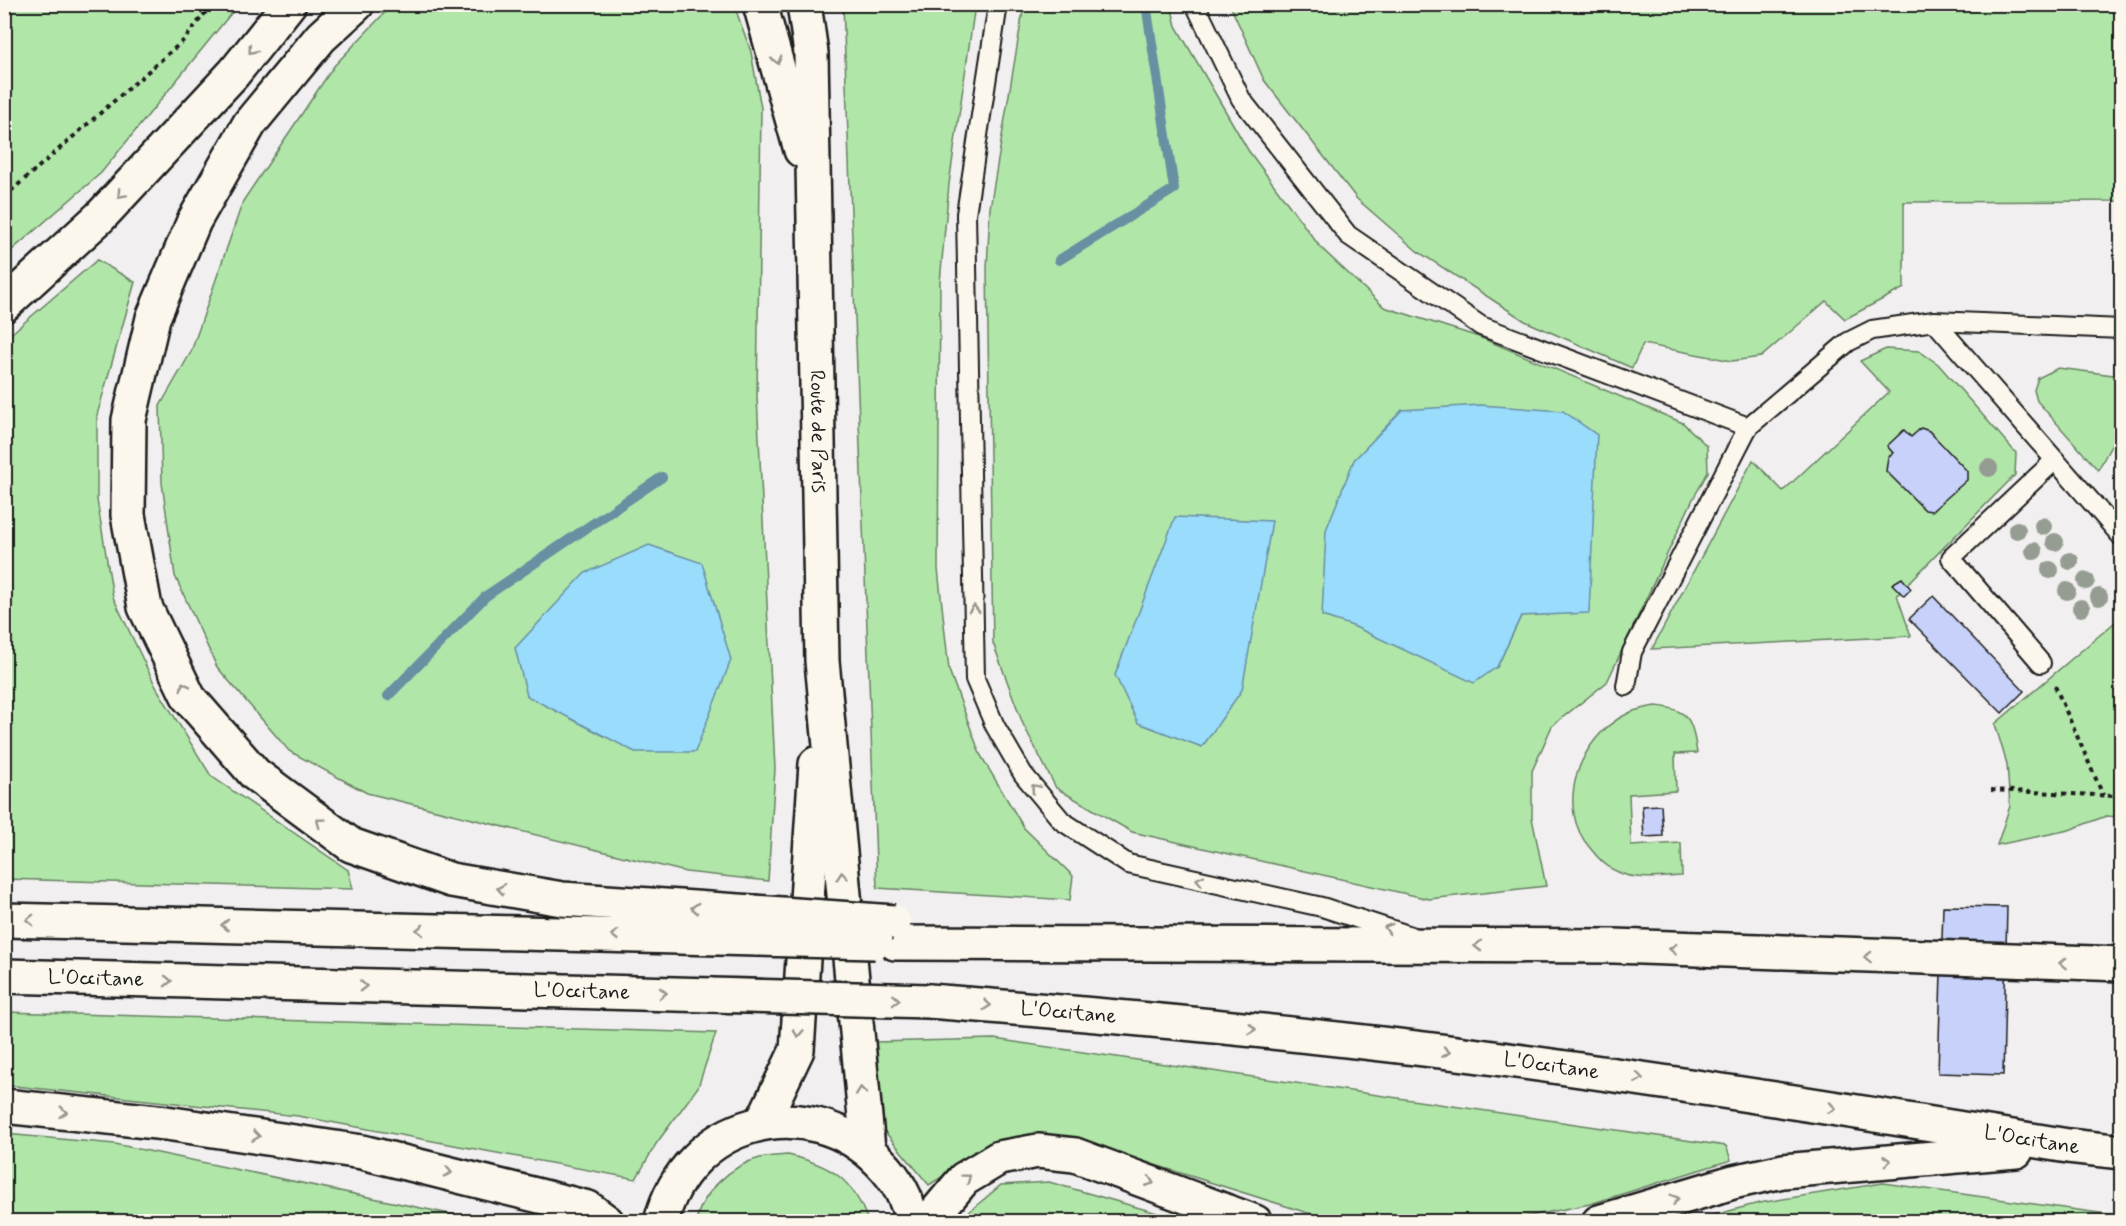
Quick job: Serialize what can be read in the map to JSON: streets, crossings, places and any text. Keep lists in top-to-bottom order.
{
  "streets": {
    "main road": ["Route de Paris", "L'Occitane"]
  }
}
